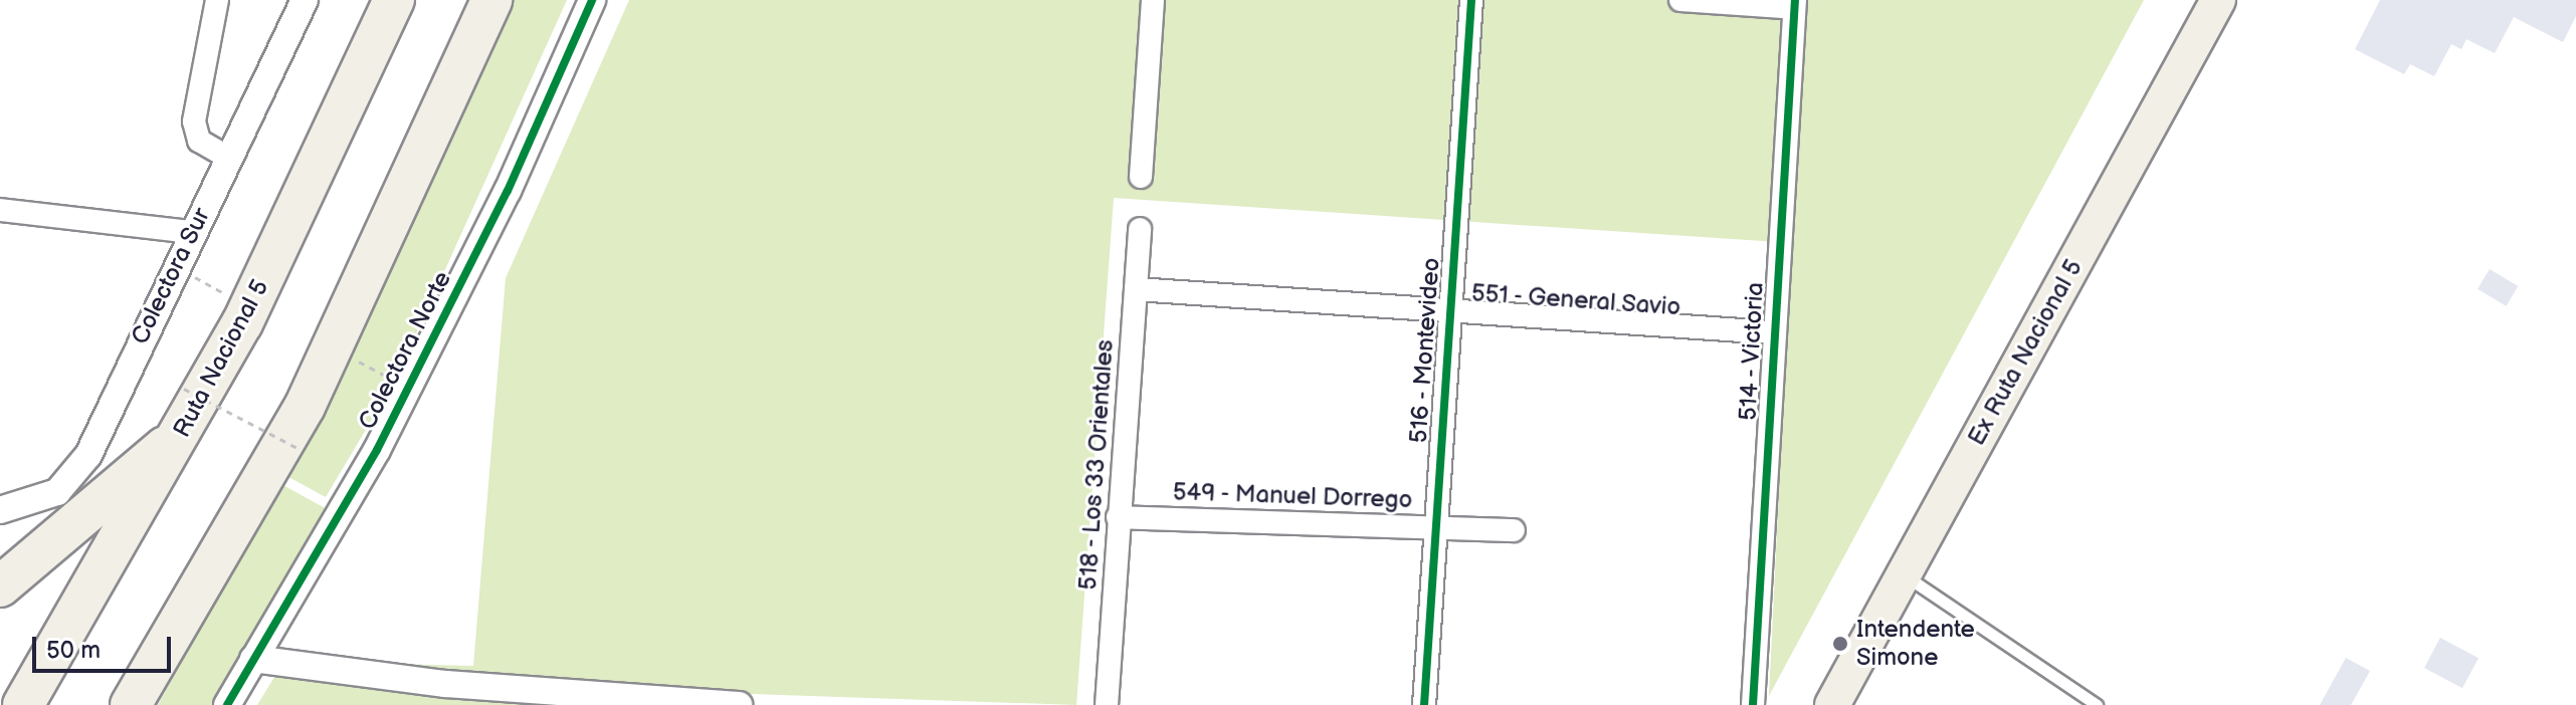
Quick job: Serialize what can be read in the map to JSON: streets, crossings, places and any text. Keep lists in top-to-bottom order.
{
  "streets": {
    "highway": ["Ruta Nacional 5"],
    "main road": ["Ex Ruta Nacional 5"],
    "street": [
      "Colectora Sur",
      "551 - General Savio",
      "Colectora Norte",
      "516 - Montevideo",
      "514 - Victoria",
      "518 - Los 33 Orientales",
      "549 - Manuel Dorrego"
    ]
  },
  "crossings": [
    ["551 - General Savio", "516 - Montevideo"],
    ["551 - General Savio", "514 - Victoria"],
    ["551 - General Savio", "518 - Los 33 Orientales"],
    ["516 - Montevideo", "549 - Manuel Dorrego"],
    ["518 - Los 33 Orientales", "549 - Manuel Dorrego"]
  ],
  "places": ["Intendente Simone"],
  "scale_bar": "50 m"
}
